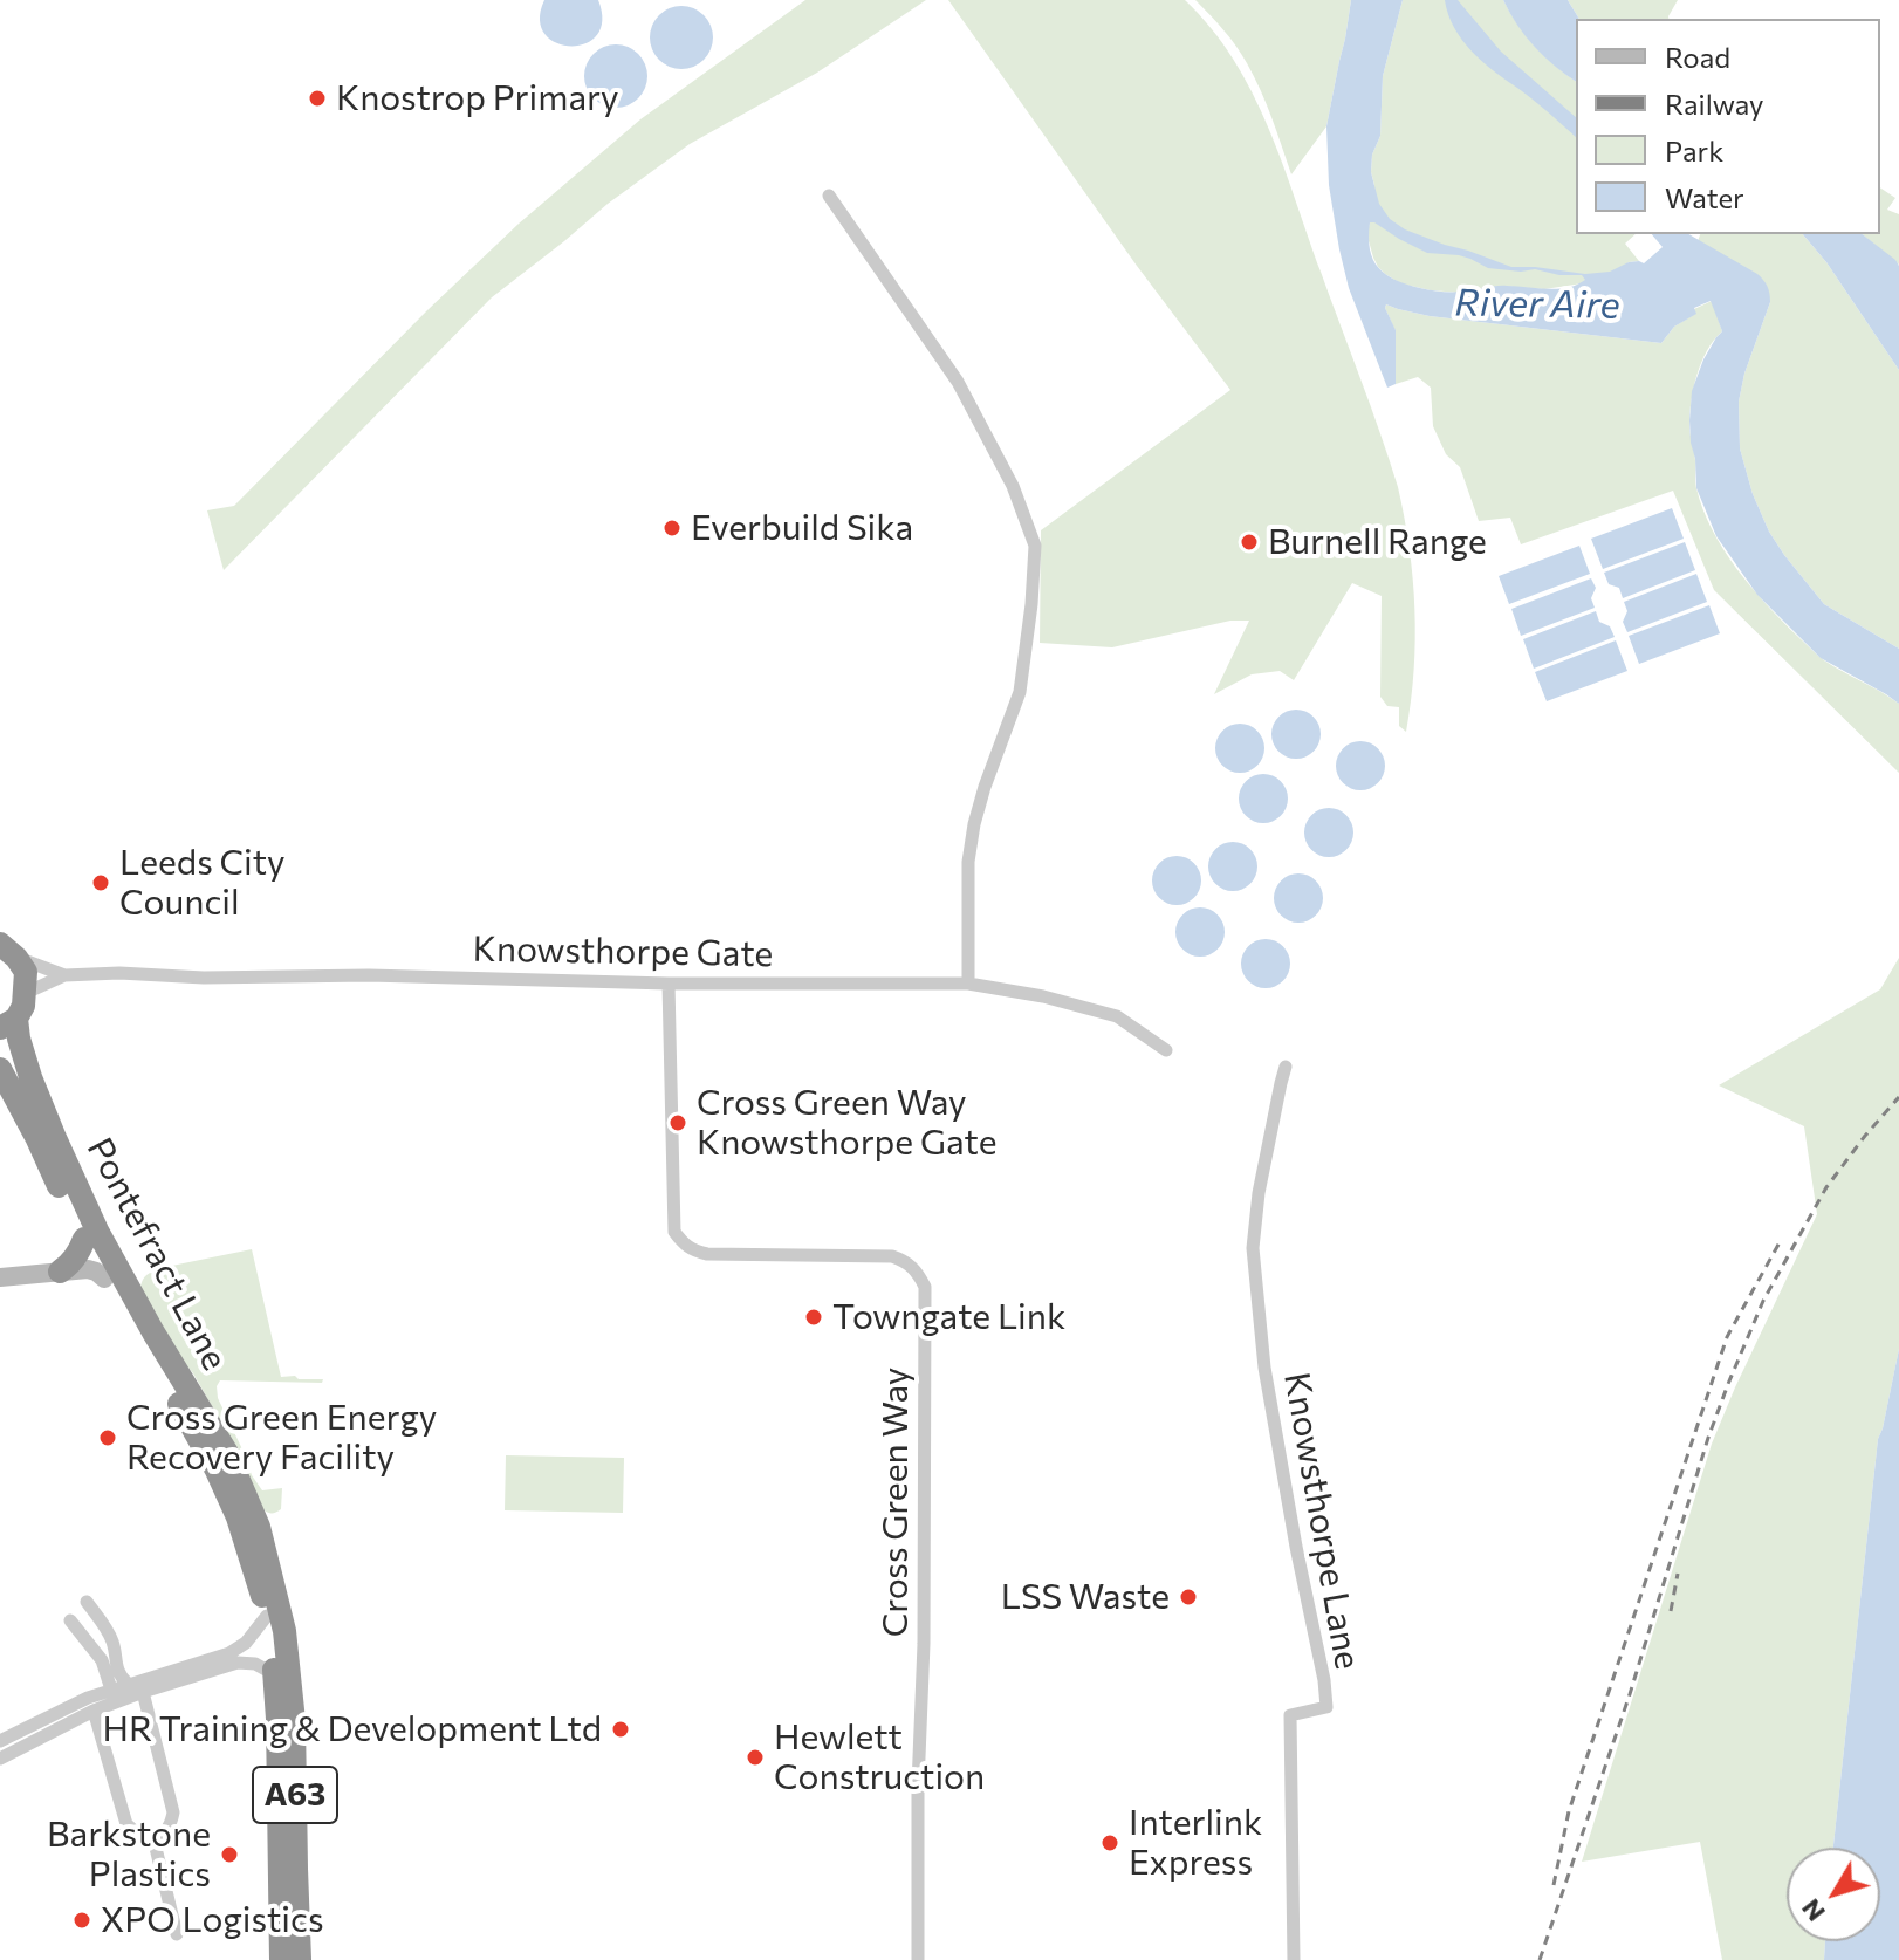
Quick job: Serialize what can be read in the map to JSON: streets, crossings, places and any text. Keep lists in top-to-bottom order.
{
  "streets": {
    "highway": ["Pontefract Lane", "A63"],
    "street": ["Knowsthorpe Gate", "Cross Green Way", "Knowsthorpe Lane"]
  },
  "crossings": [
    ["Knowsthorpe Gate", "Cross Green Way"],
    ["Knowsthorpe Gate", "A63"],
    ["Pontefract Lane", "A63"]
  ],
  "water": ["River Aire"],
  "places": [
    "Knostrop Primary",
    "Everbuild Sika",
    "Burnell Range",
    "Leeds City Council",
    "Cross Green Way Knowsthorpe Gate",
    "Towngate Link",
    "Cross Green Energy Recovery Facility",
    "LSS Waste",
    "HR Training & Development Ltd",
    "Hewlett Construction",
    "Interlink Express",
    "Barkstone Plastics",
    "XPO Logistics"
  ],
  "legend": [
    "Road",
    "Railway",
    "Park",
    "Water"
  ],
  "north": "bottom left"
}
